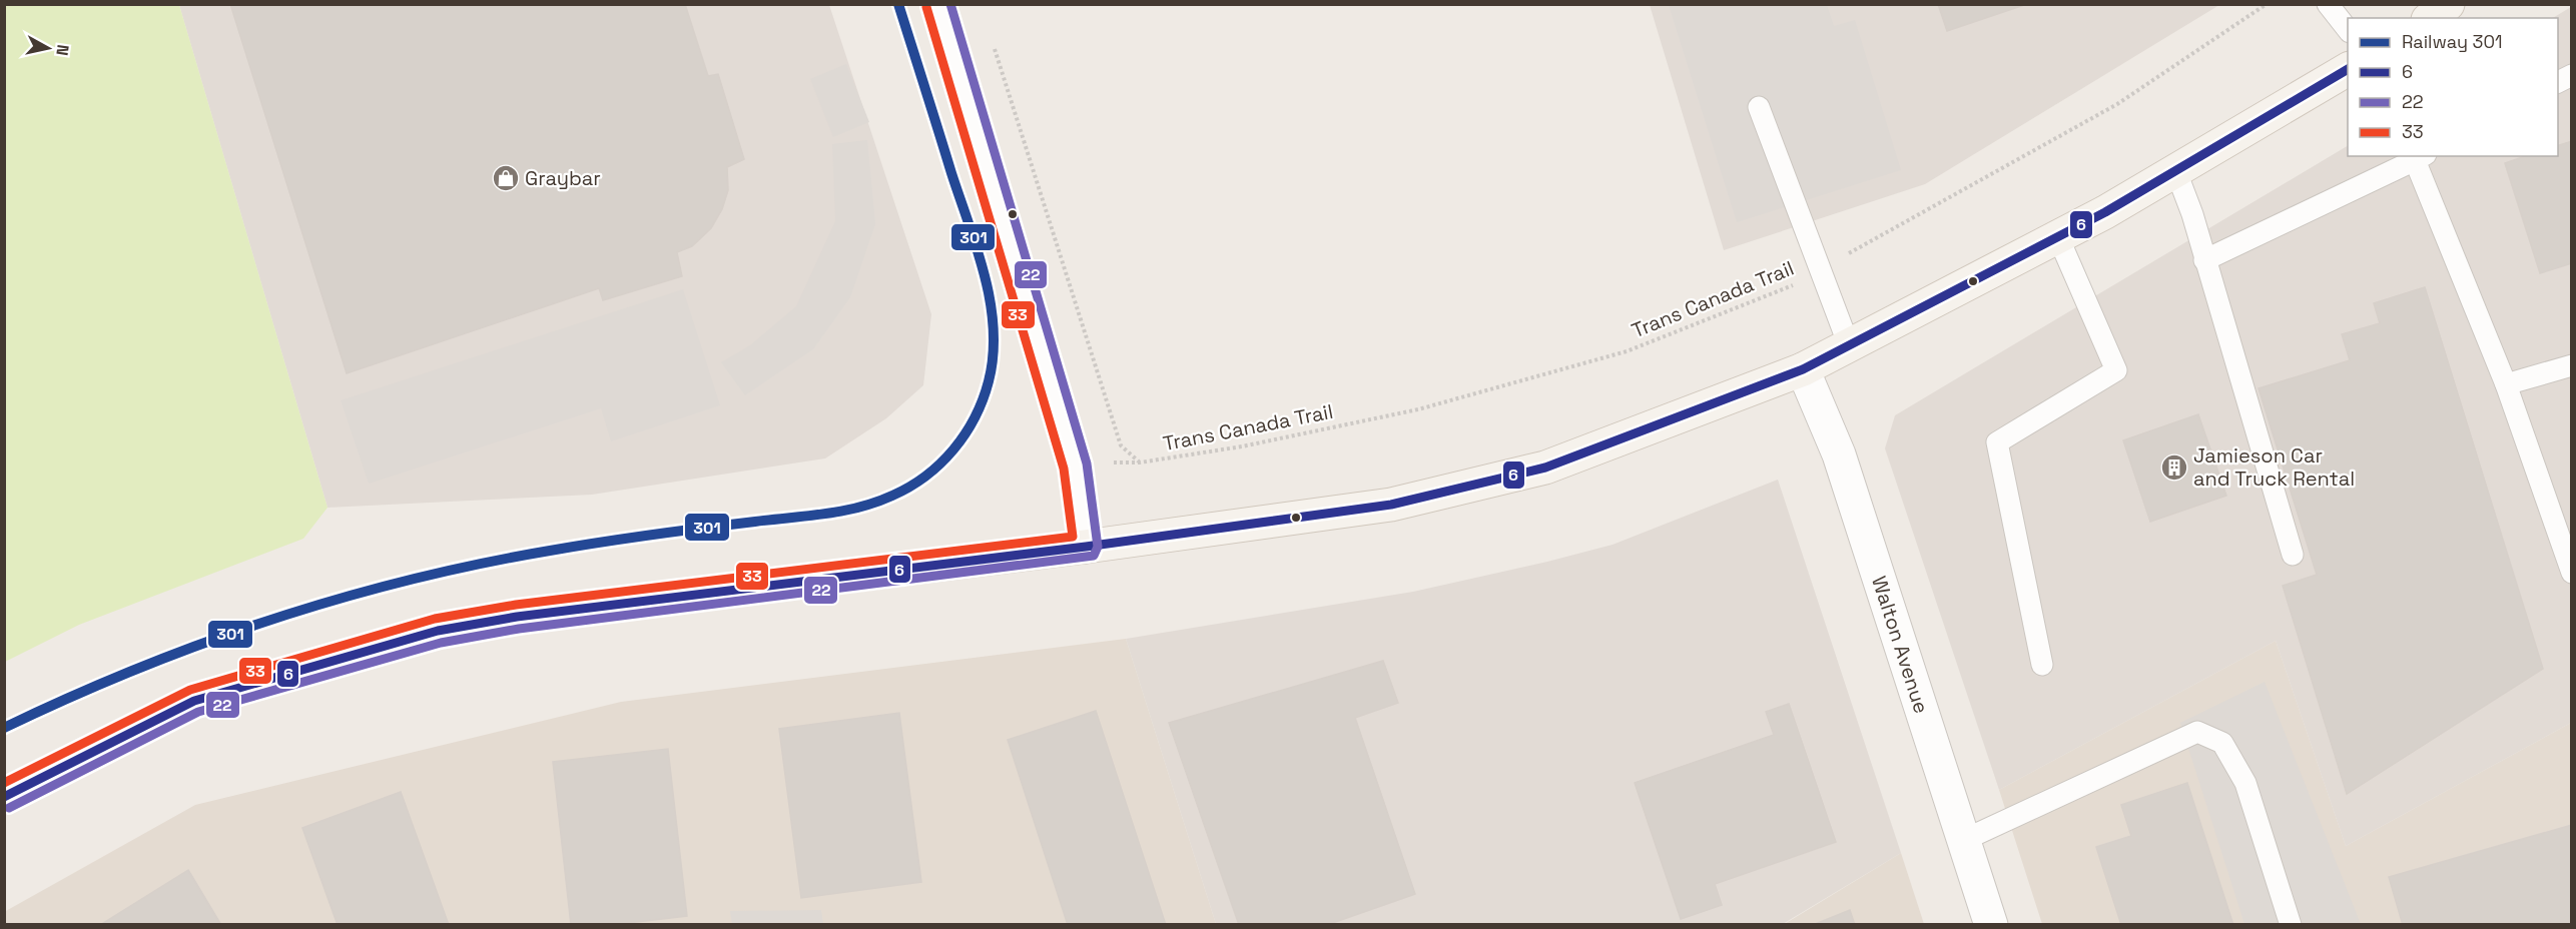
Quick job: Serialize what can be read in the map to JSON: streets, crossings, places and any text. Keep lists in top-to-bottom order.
{
  "streets": {
    "street": ["Walton Avenue"],
    "path": ["Trans Canada Trail"]
  },
  "places": {
    "shop": ["Graybar"],
    "building": ["Jamieson Car and Truck Rental"]
  },
  "lines": [
    "rail line 301",
    "transit line 22",
    "transit line 33",
    "transit line 6"
  ],
  "legend": [
    "Railway 301",
    "6",
    "22",
    "33"
  ],
  "north": "right"
}
